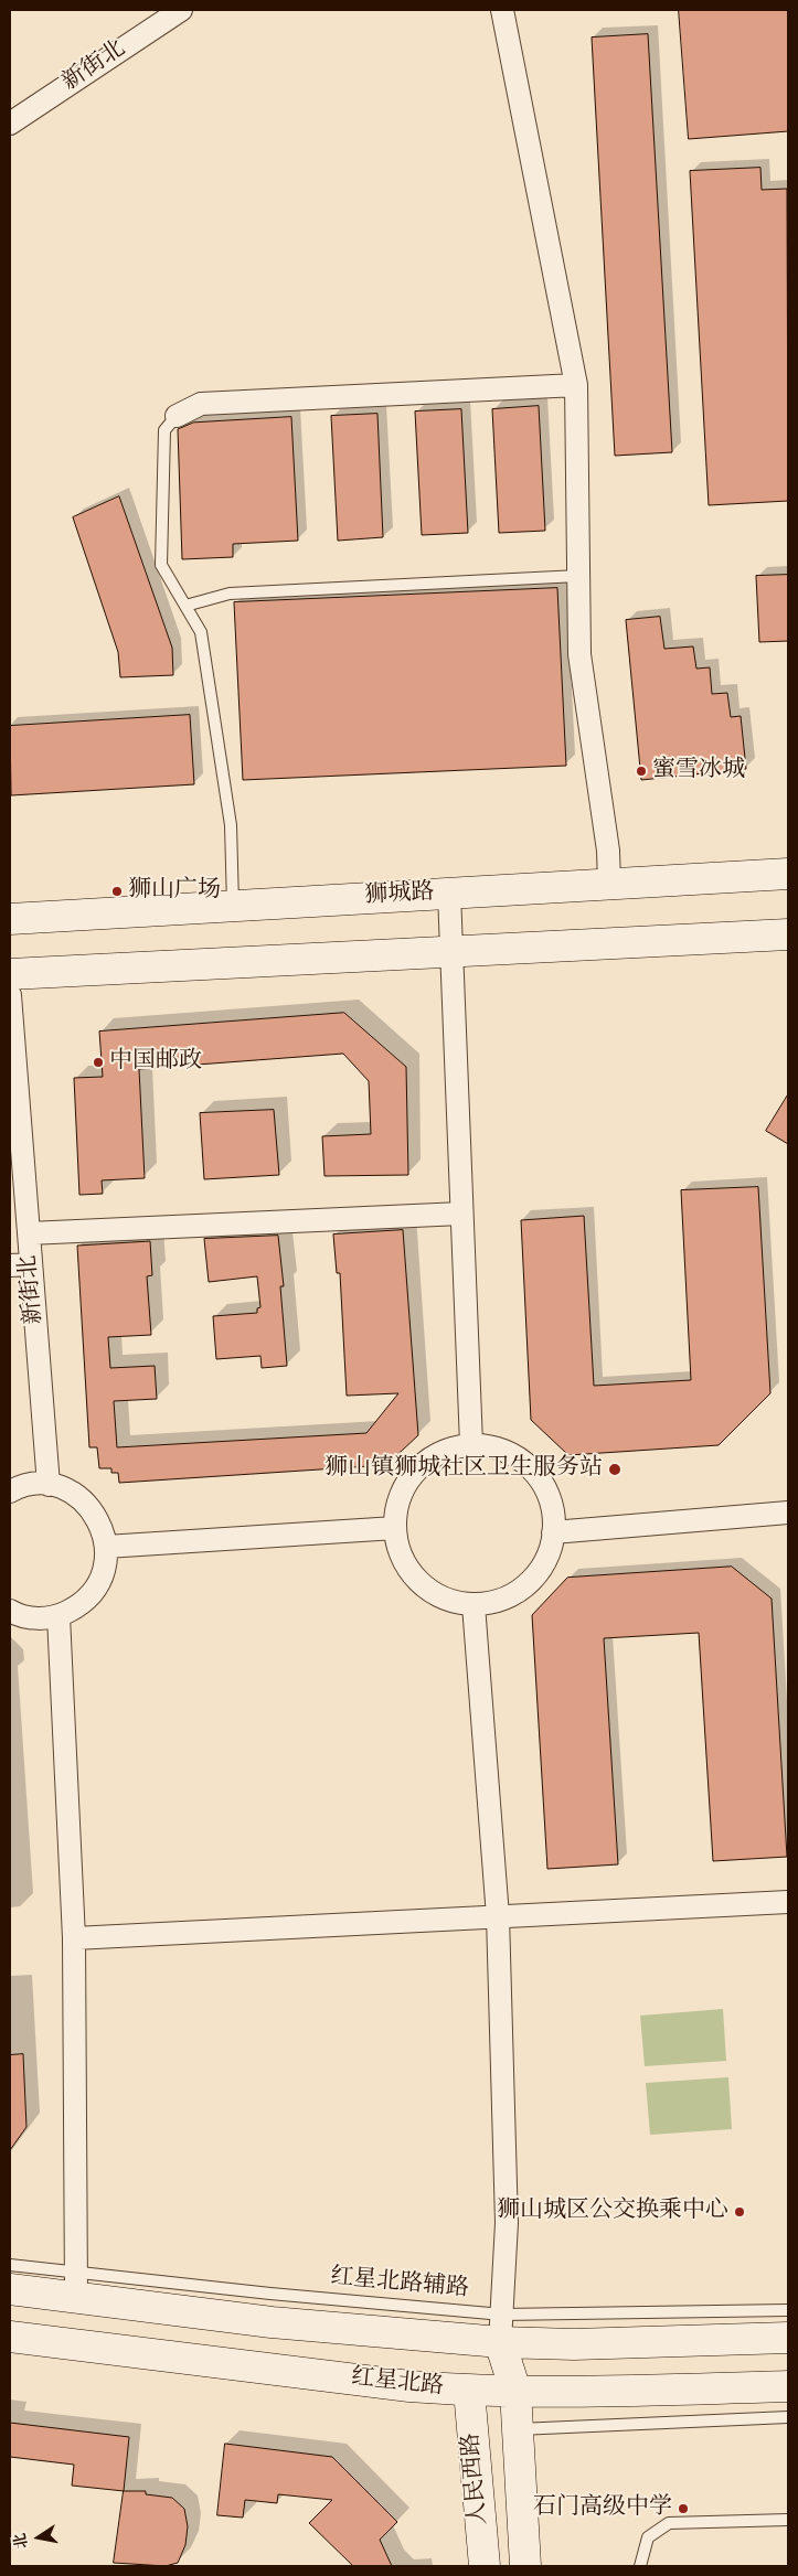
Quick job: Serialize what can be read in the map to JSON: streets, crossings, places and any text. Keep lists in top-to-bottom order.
{
  "streets": {
    "street": [
      "新街北",
      "狮城路",
      "红星北路",
      "人民西路"
    ]
  },
  "crossings": [
    ["红星北路", "人民西路"]
  ],
  "places": [
    "蜜雪冰城",
    "狮山广场",
    "中国邮政",
    "狮山镇狮城社区卫生服务站",
    "狮山城区公交换乘中心",
    "石门高级中学"
  ],
  "north": "left"
}
